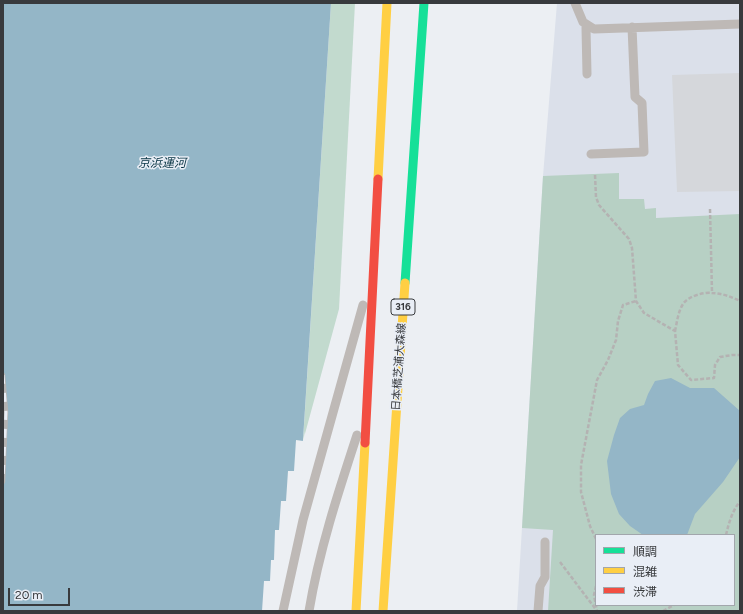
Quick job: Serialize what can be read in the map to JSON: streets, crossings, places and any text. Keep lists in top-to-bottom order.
{
  "streets": {
    "main road": ["316", "日本橋芝浦大森線"]
  },
  "water": ["京浜運河"],
  "legend": ["順調", "混雑", "渋滞"],
  "scale_bar": "20 m"
}
